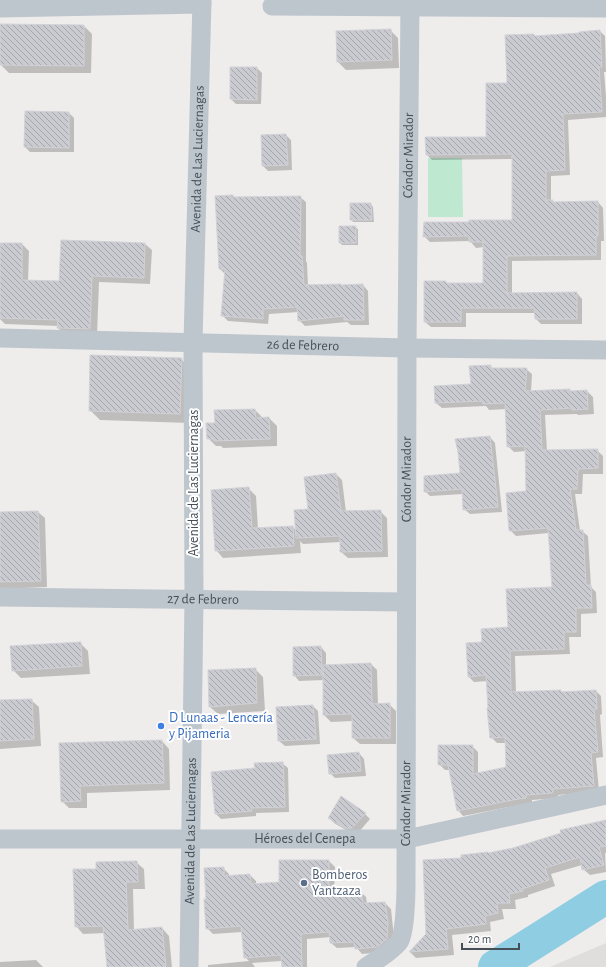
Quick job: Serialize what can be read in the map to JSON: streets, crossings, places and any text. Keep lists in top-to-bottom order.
{
  "streets": {
    "street": [
      "Cóndor Mirador",
      "Avenida de Las Luciernagas",
      "26 de Febrero",
      "27 de Febrero",
      "Héroes del Cenepa"
    ]
  },
  "crossings": [
    ["Cóndor Mirador", "26 de Febrero"],
    ["Cóndor Mirador", "27 de Febrero"],
    ["Cóndor Mirador", "Héroes del Cenepa"],
    ["Avenida de Las Luciernagas", "26 de Febrero"],
    ["Avenida de Las Luciernagas", "27 de Febrero"],
    ["Avenida de Las Luciernagas", "Héroes del Cenepa"]
  ],
  "places": ["D Lunaas - Lencería y Pijameria", "Bomberos Yantzaza"],
  "scale_bar": "20 m"
}
